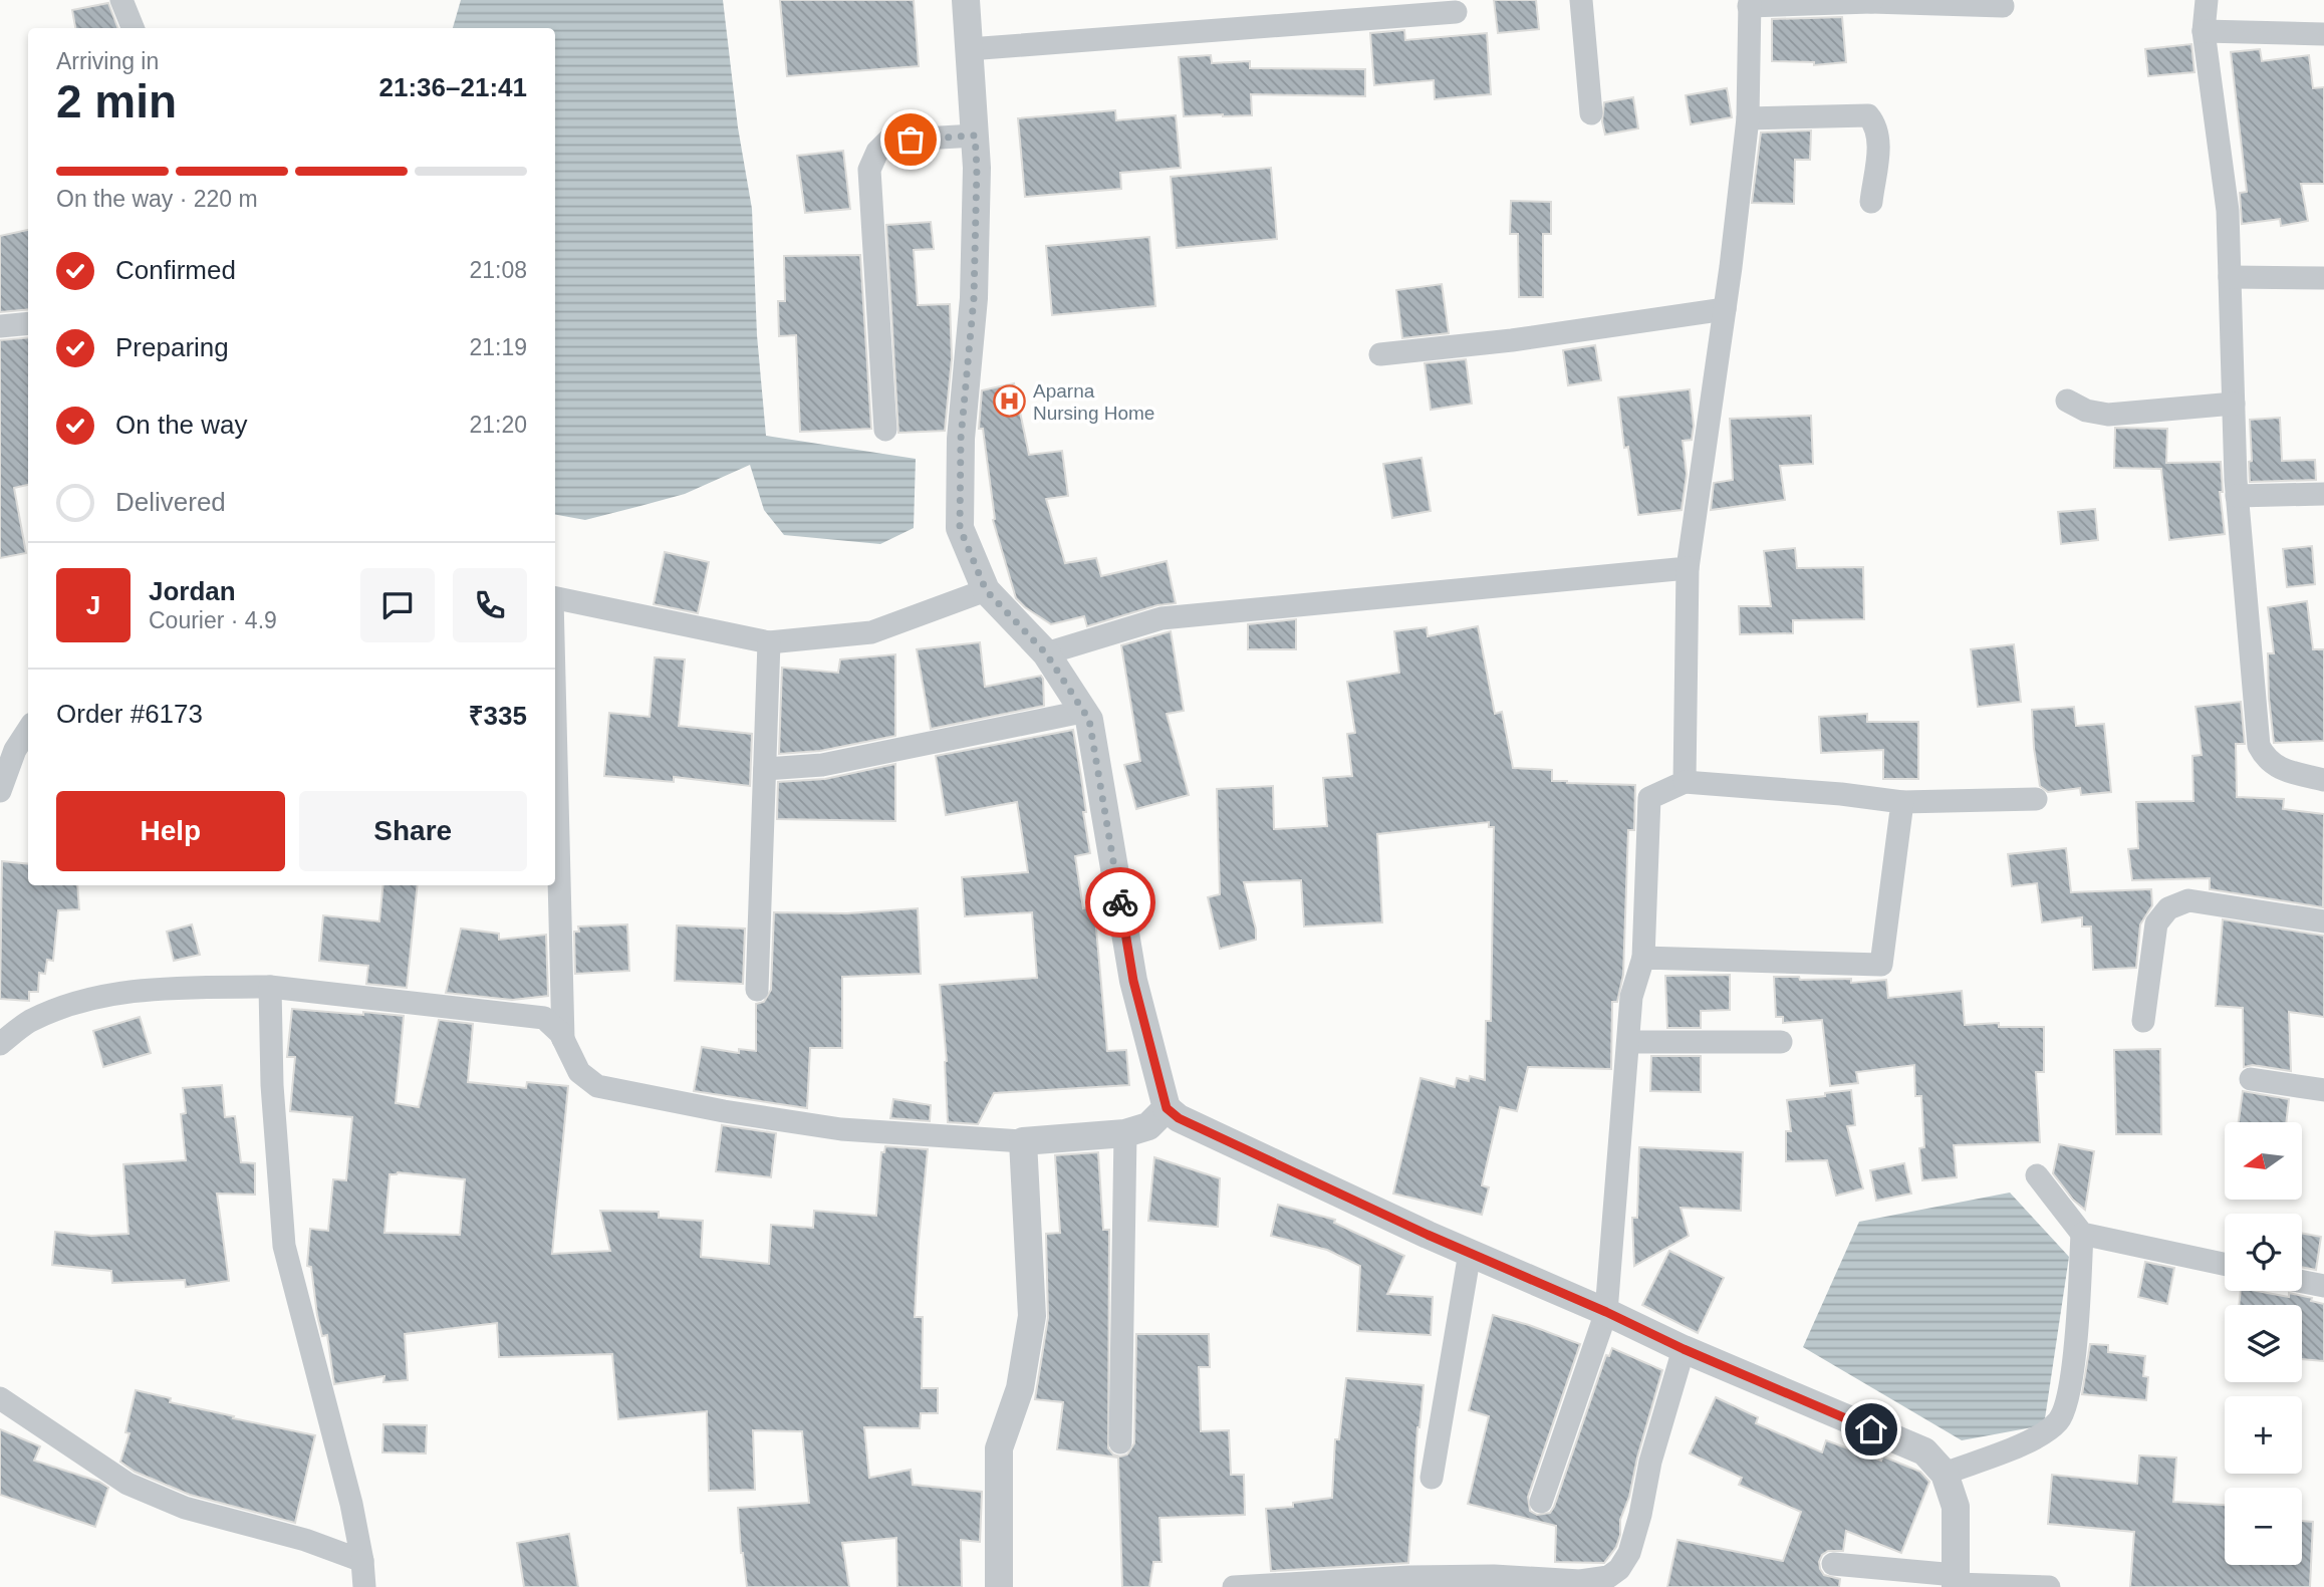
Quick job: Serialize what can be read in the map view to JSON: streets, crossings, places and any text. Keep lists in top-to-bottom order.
{
  "places": {
    "hospital": ["Aparna Nursing Home"]
  },
  "north": "left",
  "page": {
    "heading": ["2 min", "Arriving in", "21:36–21:41"],
    "panel": [
      "Jordan",
      "Courier · 4.9",
      "Order #6173",
      "₹335"
    ],
    "bar": "On the way · 220 m",
    "list": [
      ["Confirmed", "21:08"],
      ["Preparing", "21:19"],
      ["On the way", "21:20"],
      "Delivered"
    ],
    "round": "J",
    "buttons": ["Help", "Share"],
    "map_buttons": ["+", "−"]
  }
}
